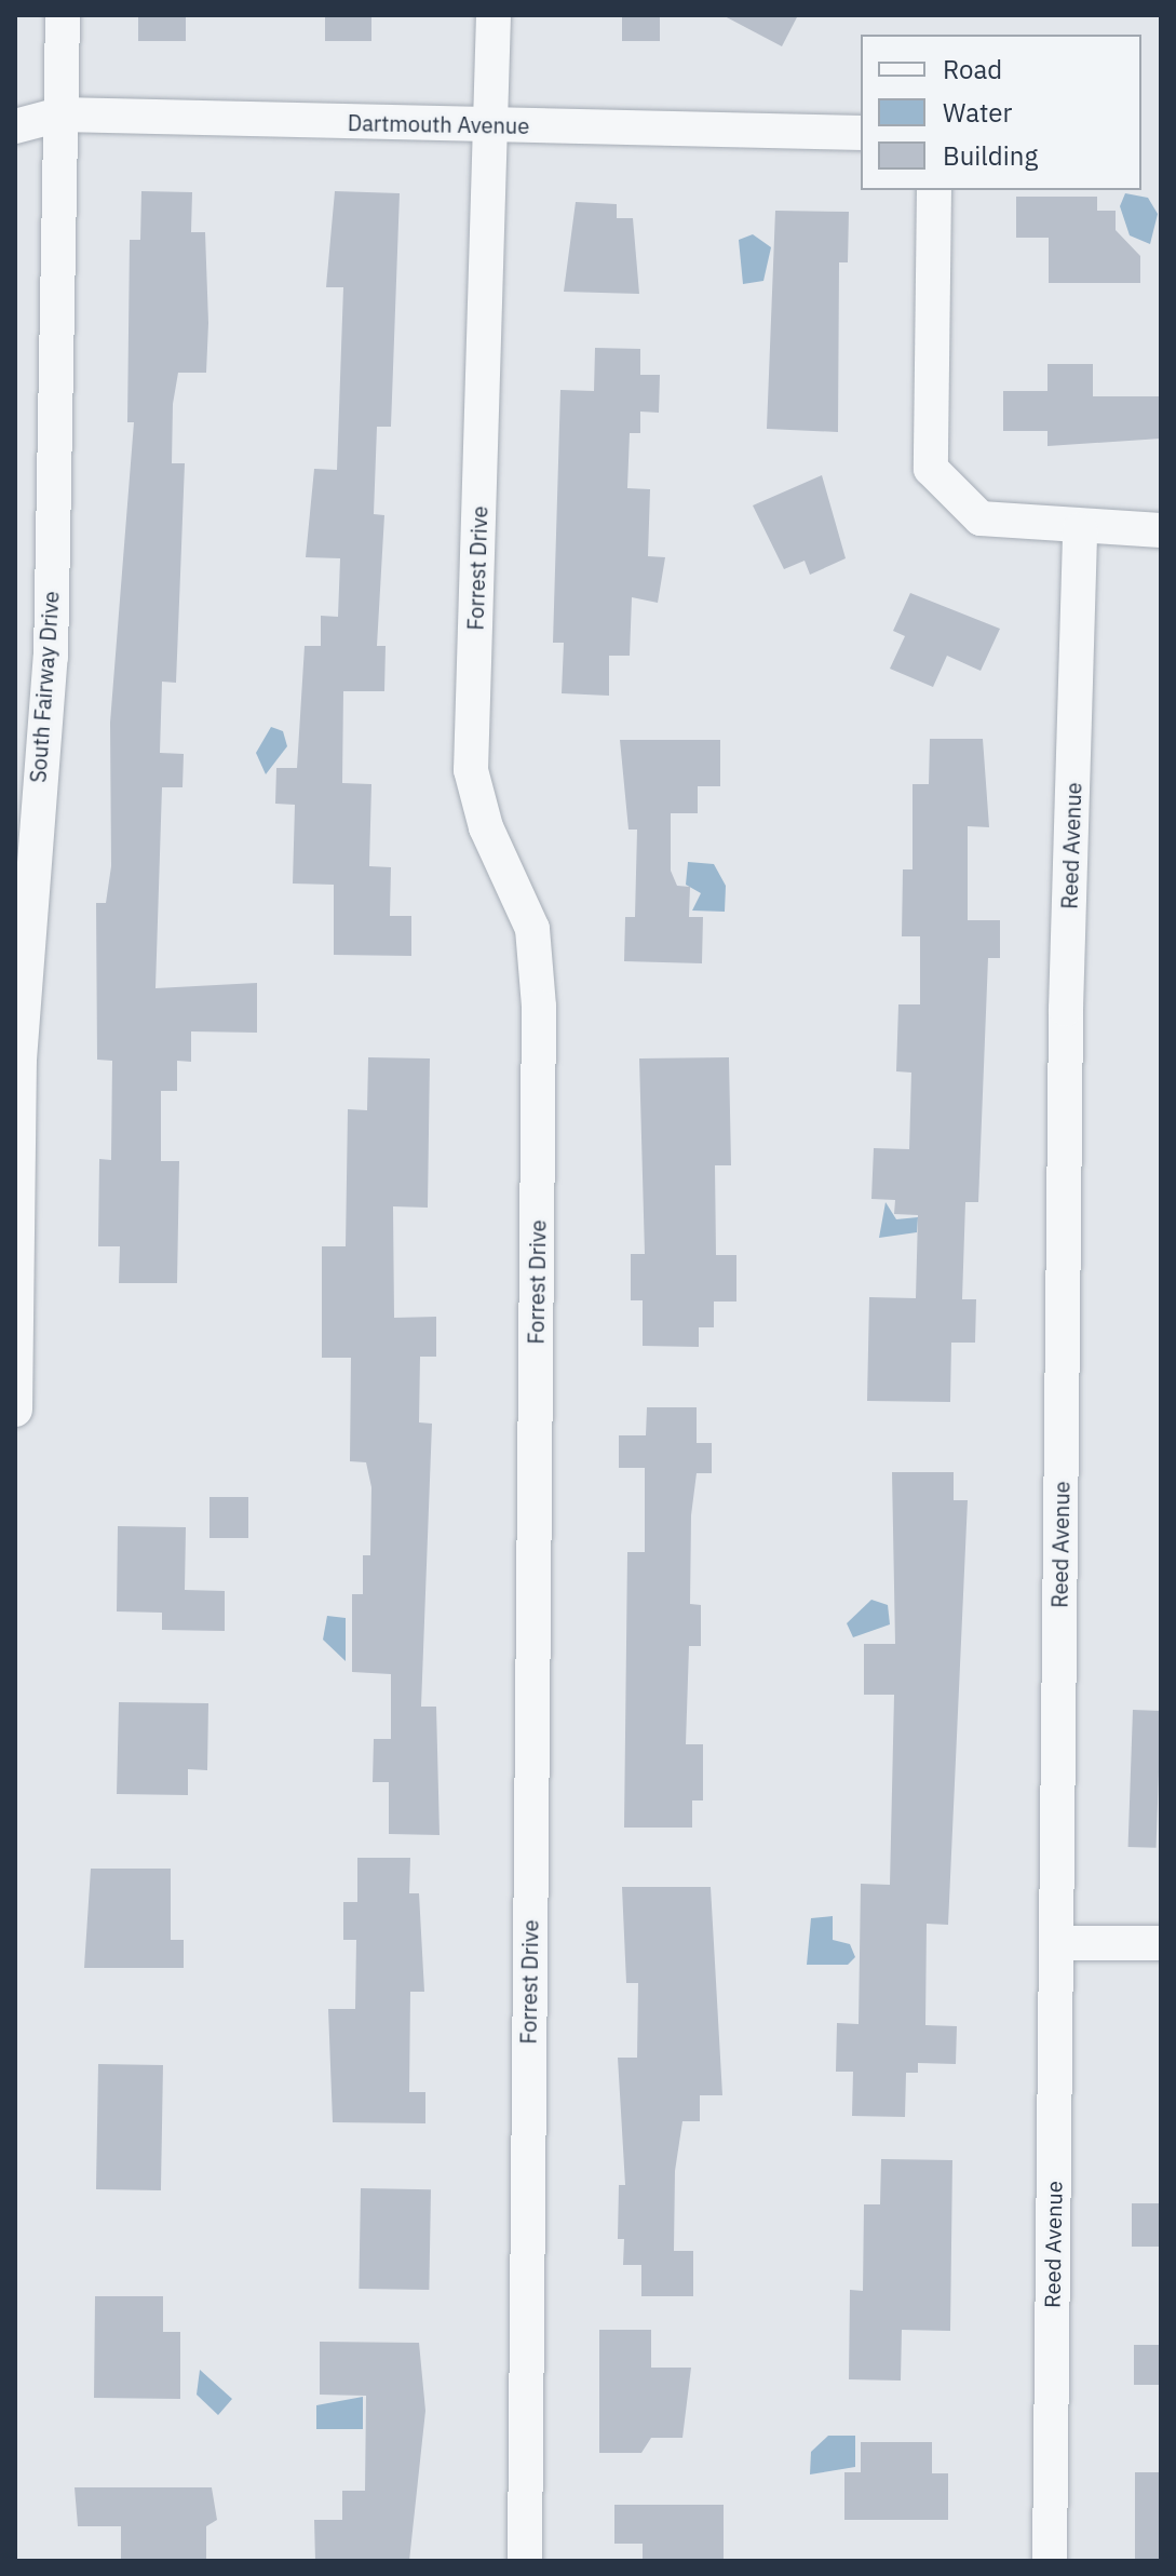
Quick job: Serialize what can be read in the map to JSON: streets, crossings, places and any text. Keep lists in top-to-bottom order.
{
  "streets": {
    "street": [
      "Dartmouth Avenue",
      "Forrest Drive",
      "South Fairway Drive",
      "Reed Avenue"
    ]
  },
  "crossings": [
    ["Dartmouth Avenue", "Forrest Drive"],
    ["Dartmouth Avenue", "South Fairway Drive"]
  ],
  "legend": ["Road", "Water", "Building"]
}
